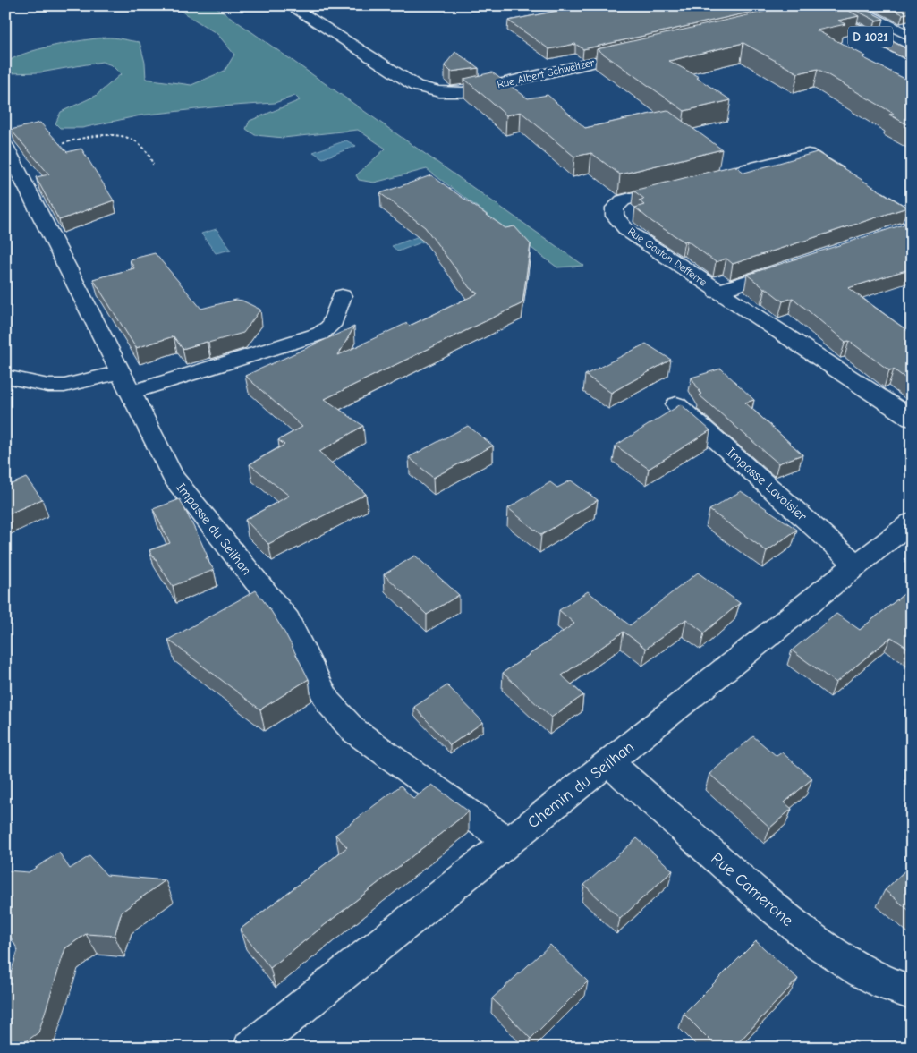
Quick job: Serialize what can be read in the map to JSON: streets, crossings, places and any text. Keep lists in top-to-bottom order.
{
  "streets": {
    "main road": ["D 1021"],
    "street": [
      "Rue Albert Schweitzer",
      "Rue Gaston Defferre",
      "Impasse Lavoisier",
      "Impasse du Seilhan",
      "Chemin du Seilhan",
      "Rue Camerone"
    ]
  },
  "crossings": [
    ["Impasse Lavoisier", "Chemin du Seilhan"],
    ["Impasse du Seilhan", "Chemin du Seilhan"],
    ["Chemin du Seilhan", "Rue Camerone"]
  ]
}
